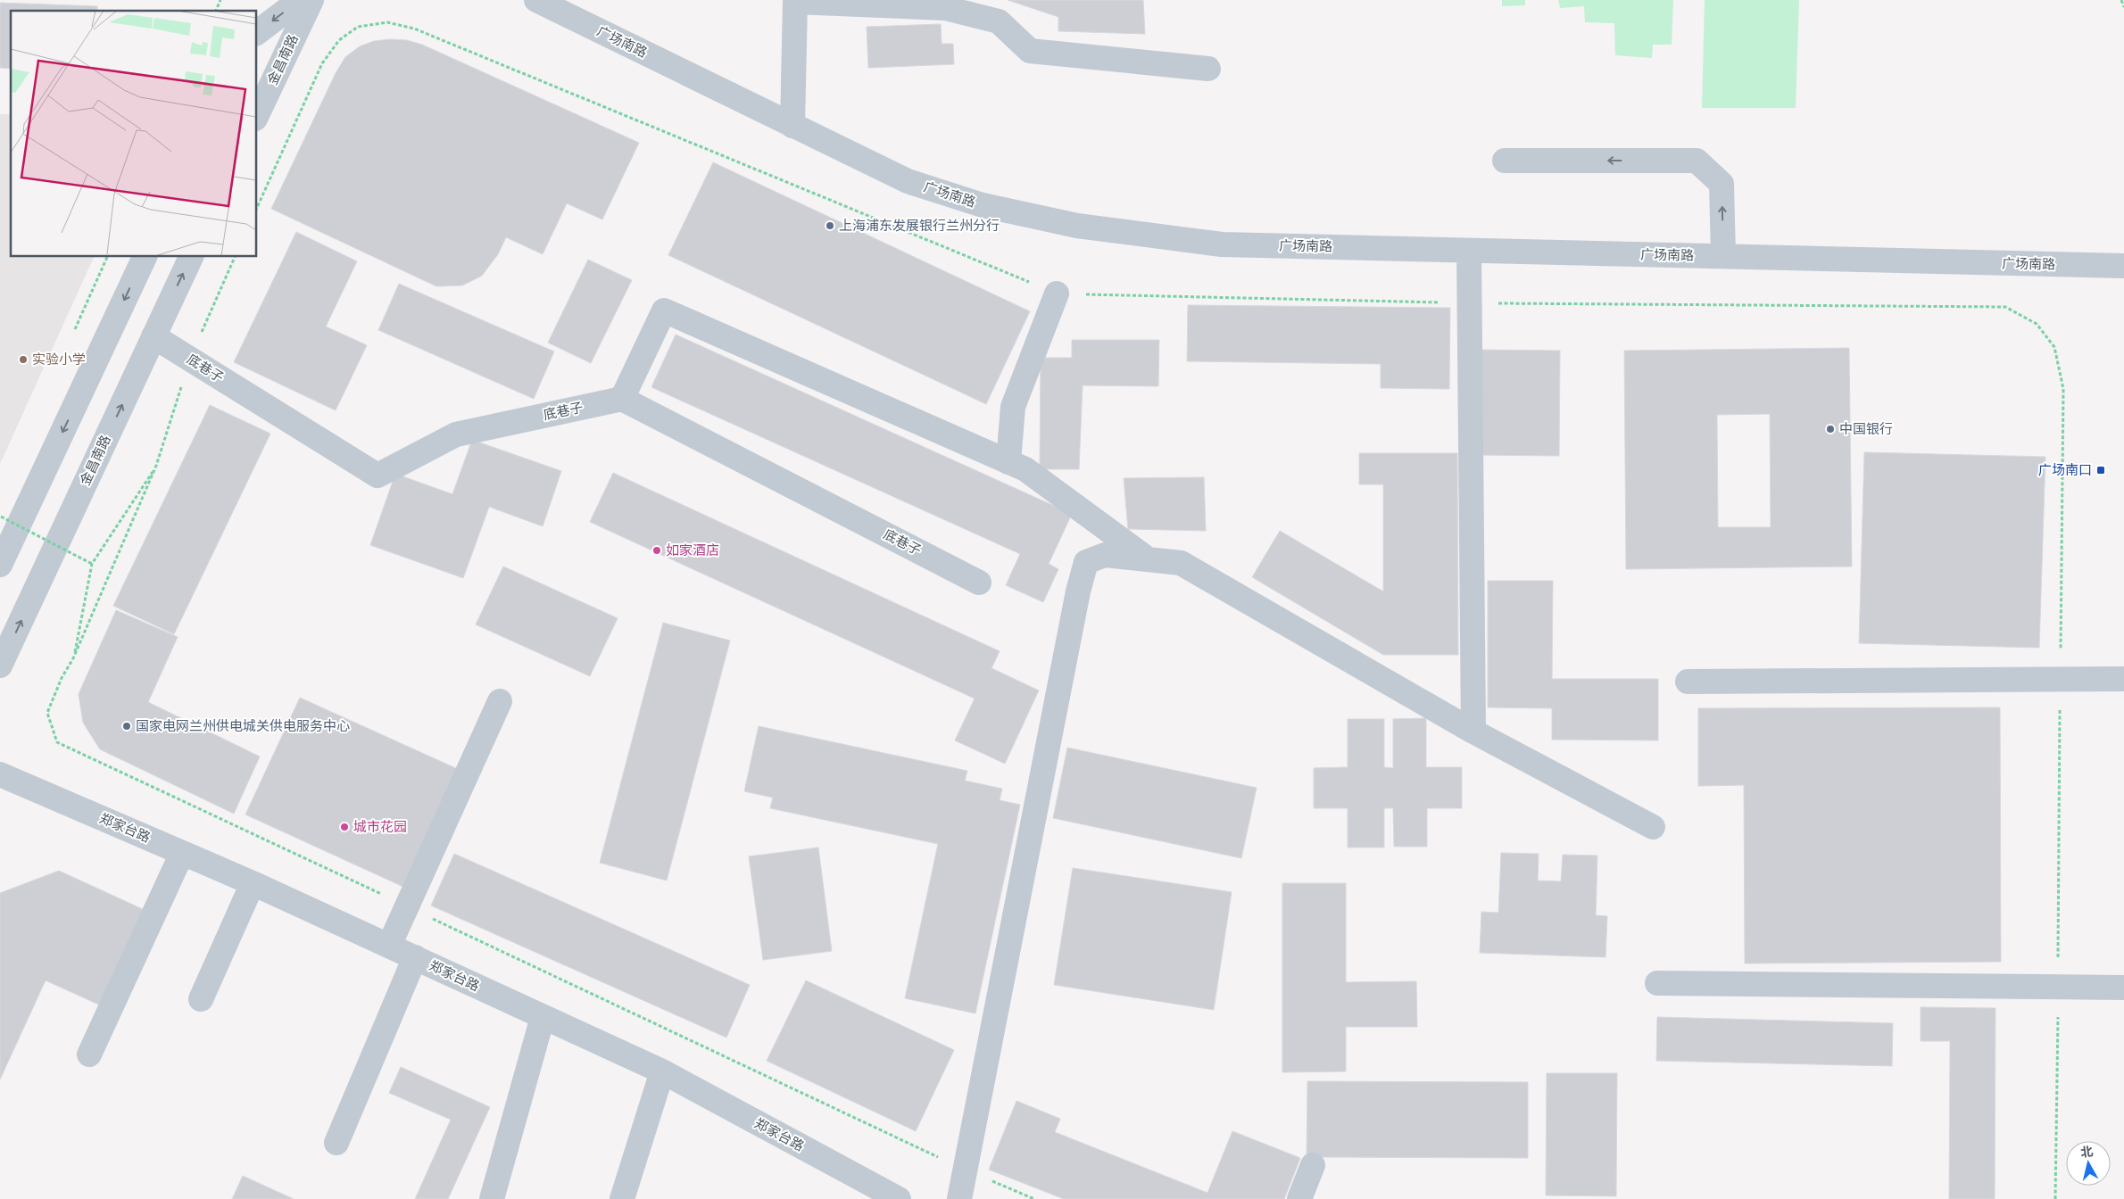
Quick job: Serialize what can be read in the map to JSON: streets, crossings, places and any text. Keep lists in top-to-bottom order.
{
  "streets": {
    "street": [
      "广场南路",
      "金昌南路",
      "底巷子",
      "郑家台路"
    ]
  },
  "crossings": [
    ["金昌南路", "底巷子"]
  ],
  "places": {
    "other": [
      "上海浦东发展银行兰州分行",
      "实验小学",
      "中国银行",
      "如家酒店",
      "国家电网兰州供电城关供电服务中心",
      "城市花园"
    ],
    "transit": ["广场南口"]
  },
  "north": "top"
}
